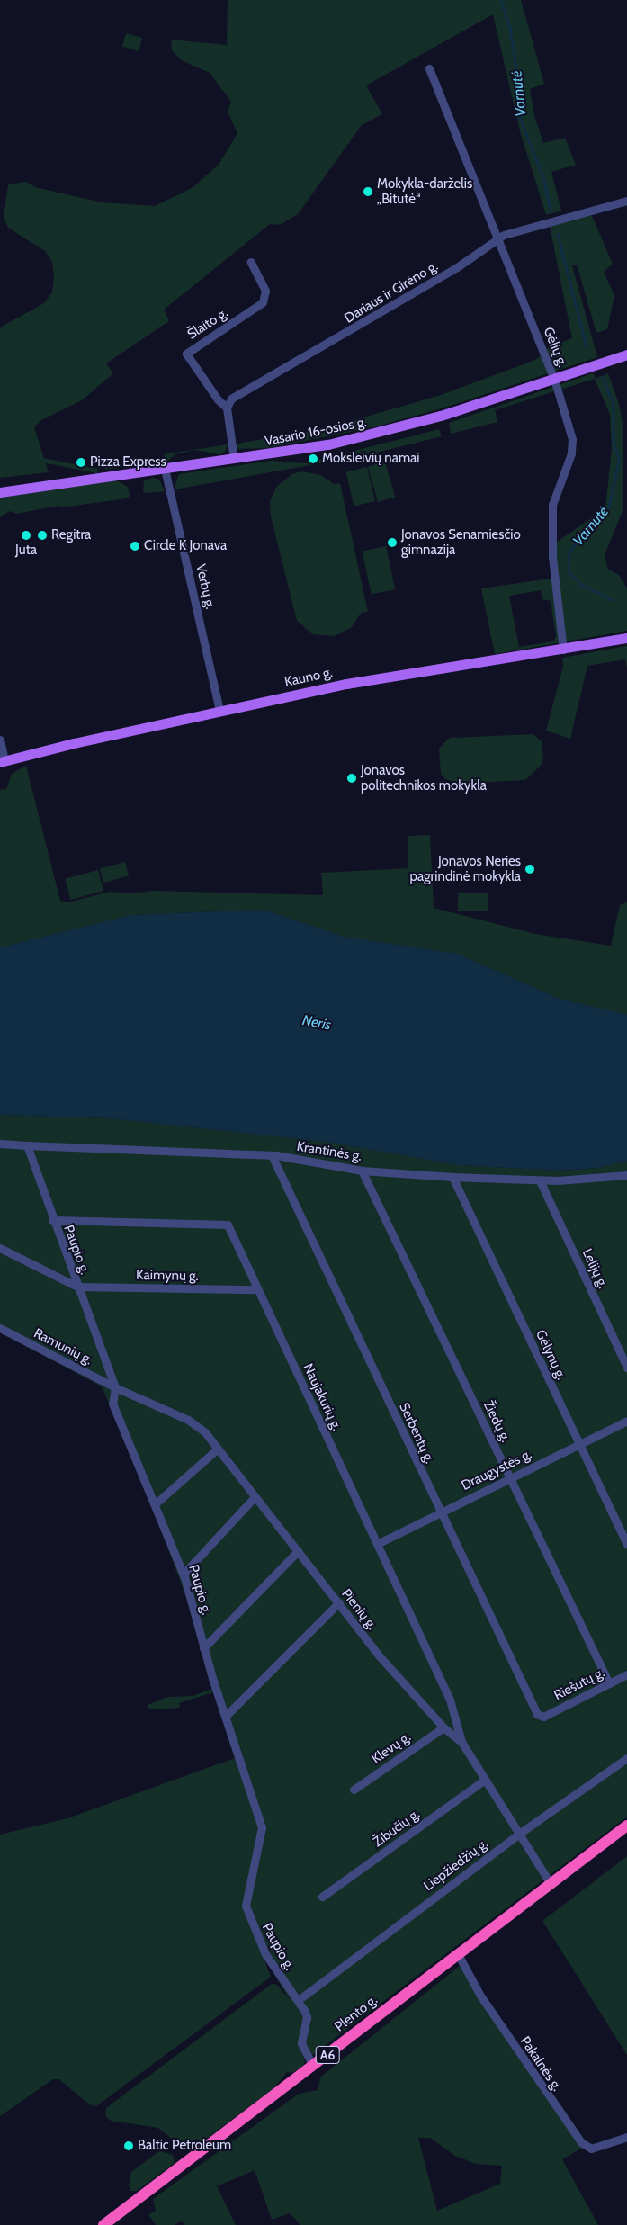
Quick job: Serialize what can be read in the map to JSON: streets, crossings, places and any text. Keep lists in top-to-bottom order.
{
  "streets": {
    "highway": ["Plento g.", "A6"],
    "main road": ["Vasario 16-osios g.", "Kauno g."],
    "street": [
      "Dariaus ir Girėno g.",
      "Šlaito g.",
      "Gėlių g.",
      "Verbų g.",
      "Krantinės g.",
      "Paupio g.",
      "Lelijų g.",
      "Kaimynų g.",
      "Ramunių g.",
      "Gėlynų g.",
      "Naujakurių g.",
      "Žiedų g.",
      "Serbentų g.",
      "Draugystės g.",
      "Pienių g.",
      "Riešutų g.",
      "Klevų g.",
      "Žibučių g.",
      "Liepžiedžių g.",
      "Pakalnės g."
    ]
  },
  "crossings": [
    ["Dariaus ir Girėno g.", "Šlaito g."],
    ["Dariaus ir Girėno g.", "Gėlių g."],
    ["Gėlių g.", "Vasario 16-osios g."],
    ["Gėlių g.", "Kauno g."],
    ["Vasario 16-osios g.", "Verbų g."],
    ["Verbų g.", "Kauno g."],
    ["Krantinės g.", "Paupio g."],
    ["Krantinės g.", "Lelijų g."],
    ["Krantinės g.", "Gėlynų g."],
    ["Krantinės g.", "Žiedų g."],
    ["Krantinės g.", "Serbentų g."],
    ["Paupio g.", "Kaimynų g."],
    ["Paupio g.", "Ramunių g."],
    ["Paupio g.", "Naujakurių g."],
    ["Paupio g.", "Pienių g."],
    ["Paupio g.", "Plento g."],
    ["Kaimynų g.", "Naujakurių g."],
    ["Ramunių g.", "Pienių g."],
    ["Gėlynų g.", "Draugystės g."],
    ["Naujakurių g.", "Draugystės g."],
    ["Naujakurių g.", "Pienių g."],
    ["Žiedų g.", "Draugystės g."],
    ["Žiedų g.", "Riešutų g."],
    ["Serbentų g.", "Draugystės g."],
    ["Serbentų g.", "Riešutų g."],
    ["Pienių g.", "Klevų g."],
    ["Pienių g.", "Žibučių g."],
    ["Pienių g.", "Liepžiedžių g."],
    ["Pienių g.", "Plento g."],
    ["Plento g.", "Pakalnės g."]
  ],
  "water": ["Varnutė", "Neris"],
  "places": [
    "Mokykla-darželis „Bitutė“",
    "Moksleivių namai",
    "Pizza Express",
    "Juta",
    "Regitra",
    "Jonavos Senamiesčio gimnazija",
    "Circle K Jonava",
    "Jonavos politechnikos mokykla",
    "Jonavos Neries pagrindinė mokykla",
    "Baltic Petroleum"
  ]
}
